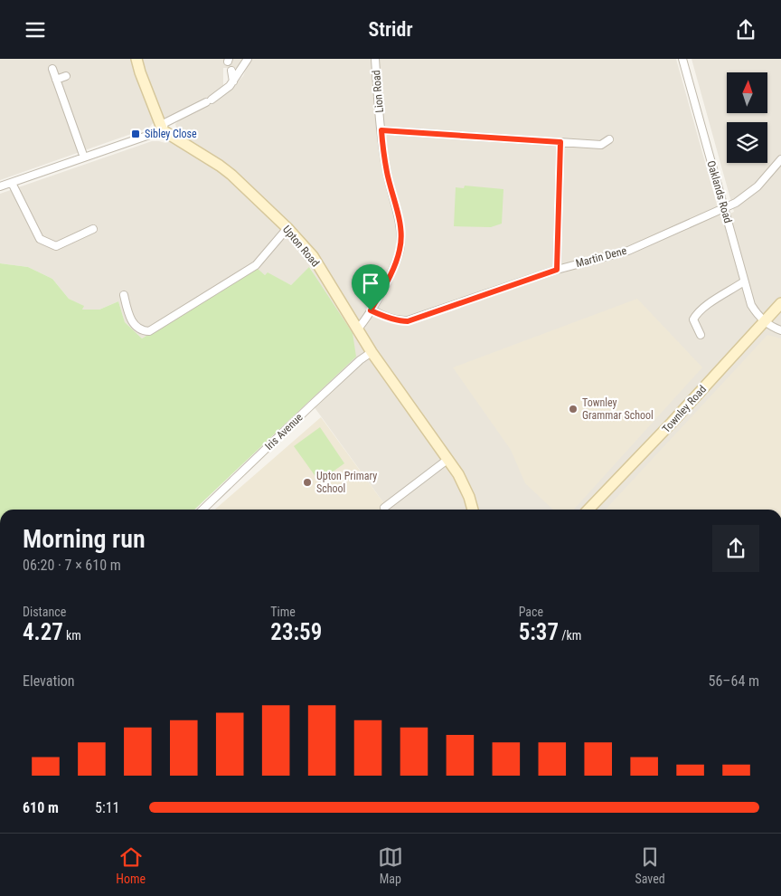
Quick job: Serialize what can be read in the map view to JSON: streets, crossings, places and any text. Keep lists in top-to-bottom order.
{
  "streets": {
    "street": [
      "Lion Road",
      "Oaklands Road",
      "Upton Road",
      "Martin Dene",
      "Townley Road",
      "Iris Avenue"
    ]
  },
  "crossings": [
    ["Lion Road", "Upton Road"],
    ["Lion Road", "Martin Dene"],
    ["Oaklands Road", "Martin Dene"],
    ["Oaklands Road", "Townley Road"],
    ["Upton Road", "Iris Avenue"]
  ],
  "places": {
    "transit": ["Sibley Close"],
    "other": ["Townley Grammar School", "Upton Primary School"]
  },
  "north": "top",
  "page": {
    "header": "Stridr",
    "heading": ["Morning run", "06:20 · 7 × 610 m"],
    "stats": [
      ["Distance", "4.27 km"],
      ["Time", "23:59"],
      ["Pace", "5:37 /km"]
    ],
    "chart": ["Elevation", "56–64 m"],
    "list": [
      {
        "name": "610 m",
        "note": "5:11"
      }
    ],
    "tabs": ["Home", "Map", "Saved"]
  }
}
